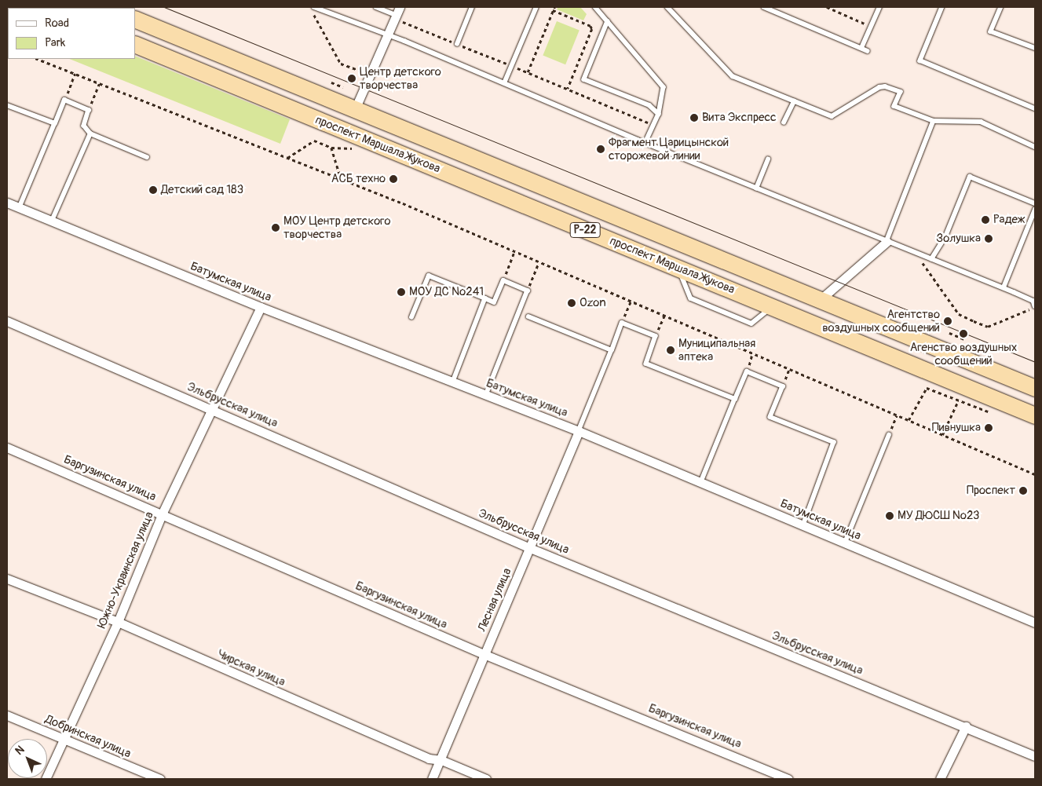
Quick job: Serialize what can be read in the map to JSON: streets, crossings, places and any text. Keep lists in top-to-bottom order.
{
  "streets": {
    "highway": ["проспект Маршала Жукова", "Р-22"],
    "street": [
      "Батумская улица",
      "Эльбрусская улица",
      "Баргузинская улица",
      "Южно-Украинская улица",
      "Лесная улица",
      "Чирская улица",
      "Добринская улица"
    ]
  },
  "crossings": [
    ["Батумская улица", "Южно-Украинская улица"],
    ["Батумская улица", "Лесная улица"],
    ["Эльбрусская улица", "Южно-Украинская улица"],
    ["Эльбрусская улица", "Лесная улица"],
    ["Баргузинская улица", "Южно-Украинская улица"],
    ["Баргузинская улица", "Лесная улица"],
    ["Южно-Украинская улица", "Чирская улица"],
    ["Южно-Украинская улица", "Добринская улица"],
    ["Лесная улица", "Чирская улица"]
  ],
  "places": [
    "Центр детского творчества",
    "Вита Экспресс",
    "Фрагмент Царицынской сторожевой линии",
    "АСБ техно",
    "Детский сад 183",
    "Радеж",
    "МОУ Центр детского творчества",
    "Золушка",
    "МОУ ДС №241",
    "Ozon",
    "Агентство воздушных сообщений",
    "Агенство воздушных сообщений",
    "Муниципальная аптека",
    "Пивнушка",
    "Проспект",
    "МУ ДЮСШ №23"
  ],
  "legend": ["Road", "Park"],
  "north": "top left"
}
